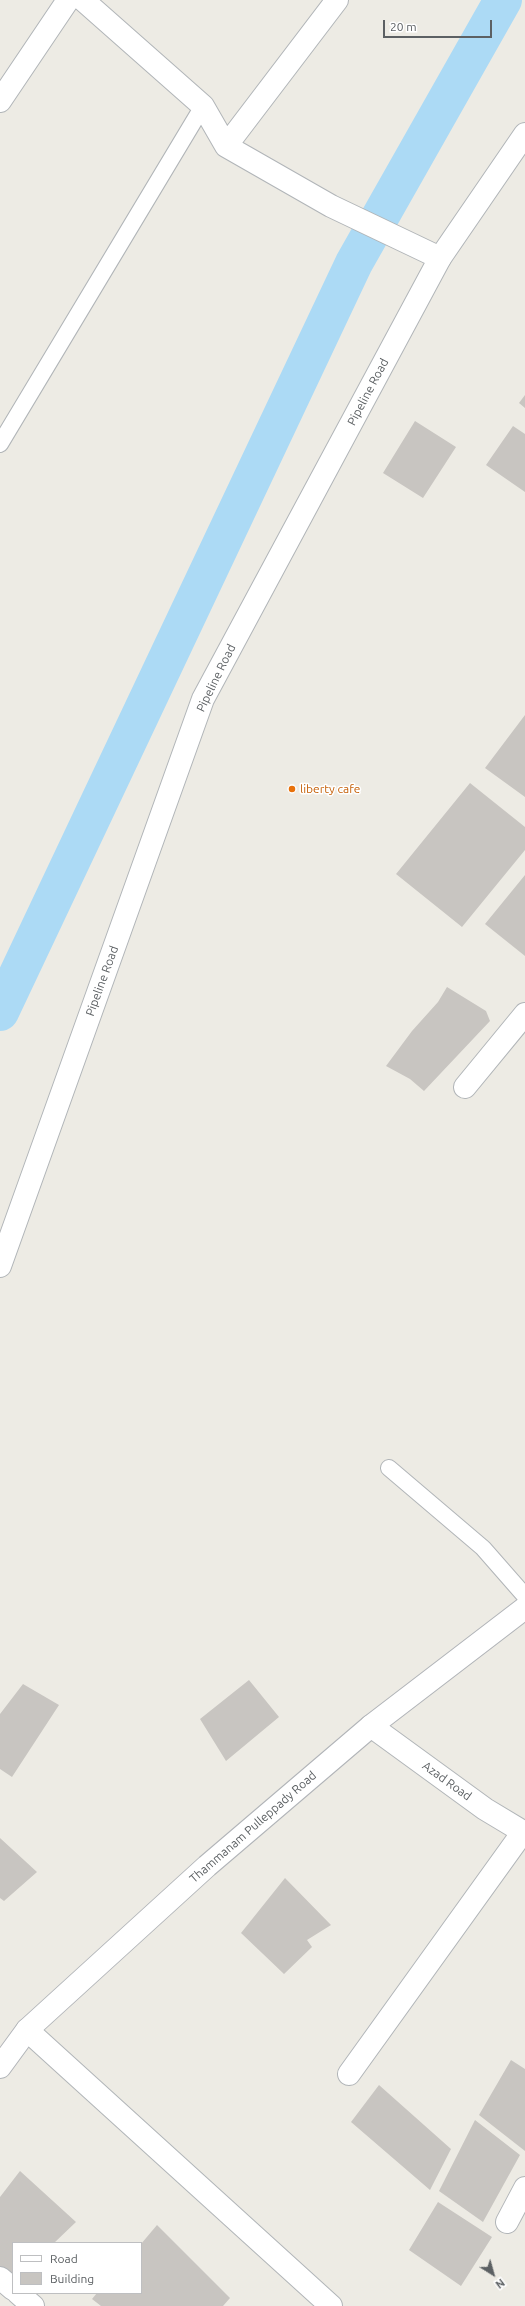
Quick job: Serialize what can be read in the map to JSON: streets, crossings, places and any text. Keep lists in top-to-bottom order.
{
  "streets": {
    "street": ["Pipeline Road", "Azad Road", "Thammanam Pulleppady Road"]
  },
  "crossings": [
    ["Azad Road", "Thammanam Pulleppady Road"]
  ],
  "places": ["liberty cafe"],
  "legend": ["Road", "Building"],
  "scale_bar": "20 m",
  "north": "bottom right"
}
